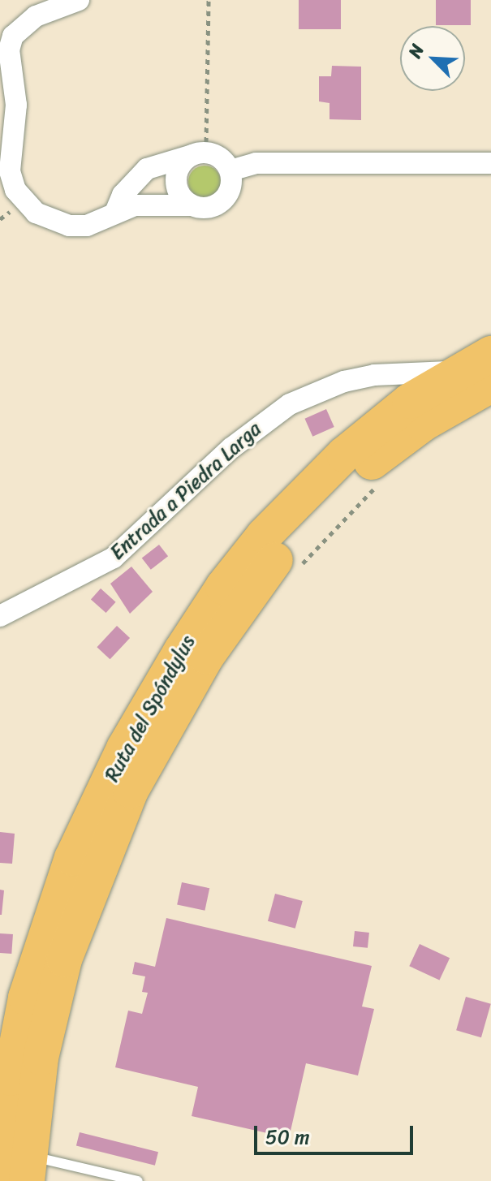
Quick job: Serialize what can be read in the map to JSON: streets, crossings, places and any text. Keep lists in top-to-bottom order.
{
  "streets": {
    "highway": ["Ruta del Spóndylus"],
    "street": ["Entrada a Piedra Larga"]
  },
  "crossings": [
    ["Entrada a Piedra Larga", "Ruta del Spóndylus"]
  ],
  "scale_bar": "50 m",
  "north": "top left"
}
